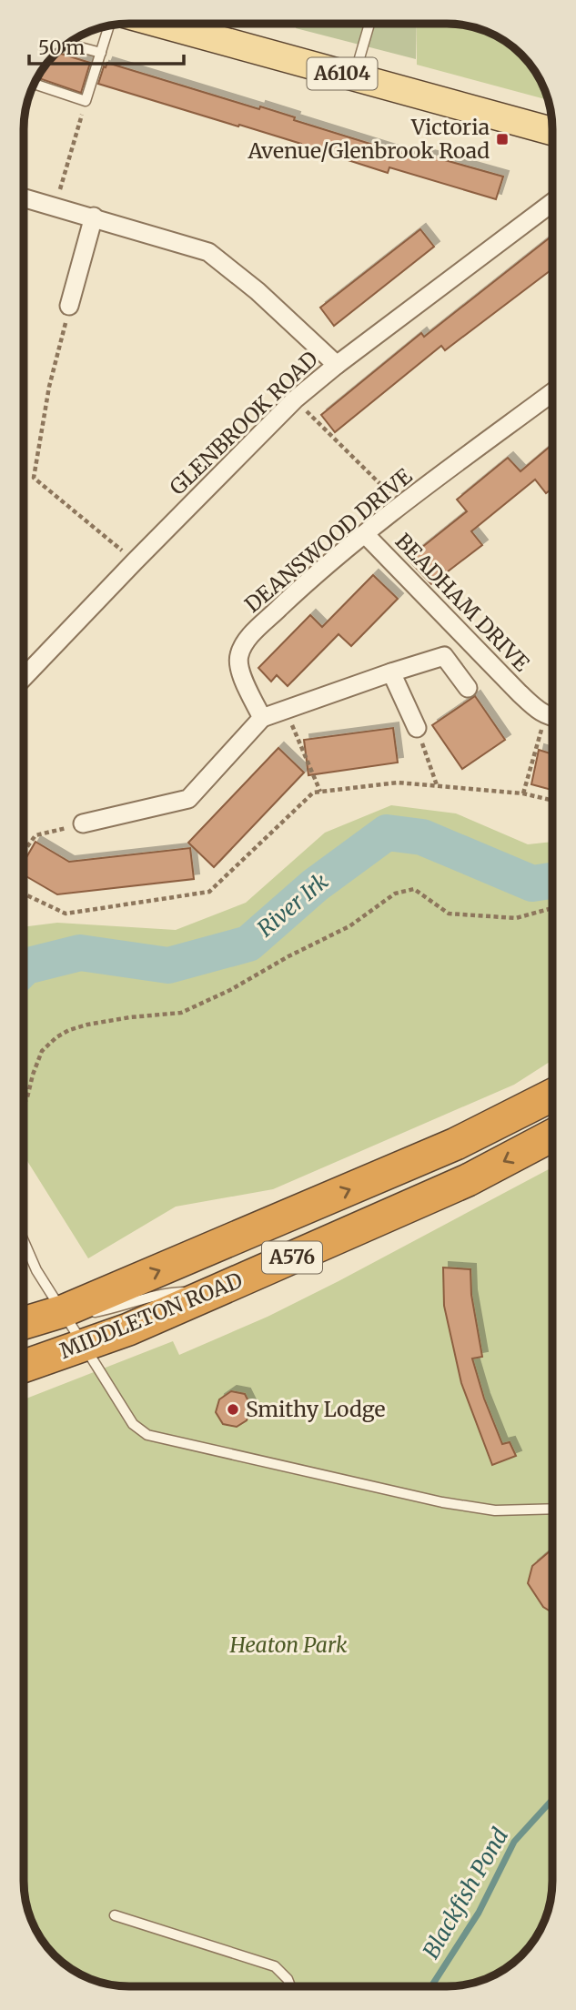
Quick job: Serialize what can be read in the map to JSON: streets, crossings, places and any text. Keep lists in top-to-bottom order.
{
  "streets": {
    "highway": ["A576", "MIDDLETON ROAD"],
    "main road": ["A6104"],
    "street": ["GLENBROOK ROAD", "DEANSWOOD DRIVE", "BEADHAM DRIVE"]
  },
  "crossings": [
    ["DEANSWOOD DRIVE", "BEADHAM DRIVE"]
  ],
  "water": ["River Irk", "Blackfish Pond"],
  "parks": ["Heaton Park"],
  "places": {
    "transit": ["Victoria Avenue/Glenbrook Road"],
    "other": ["Smithy Lodge"]
  },
  "scale_bar": "50 m"
}
